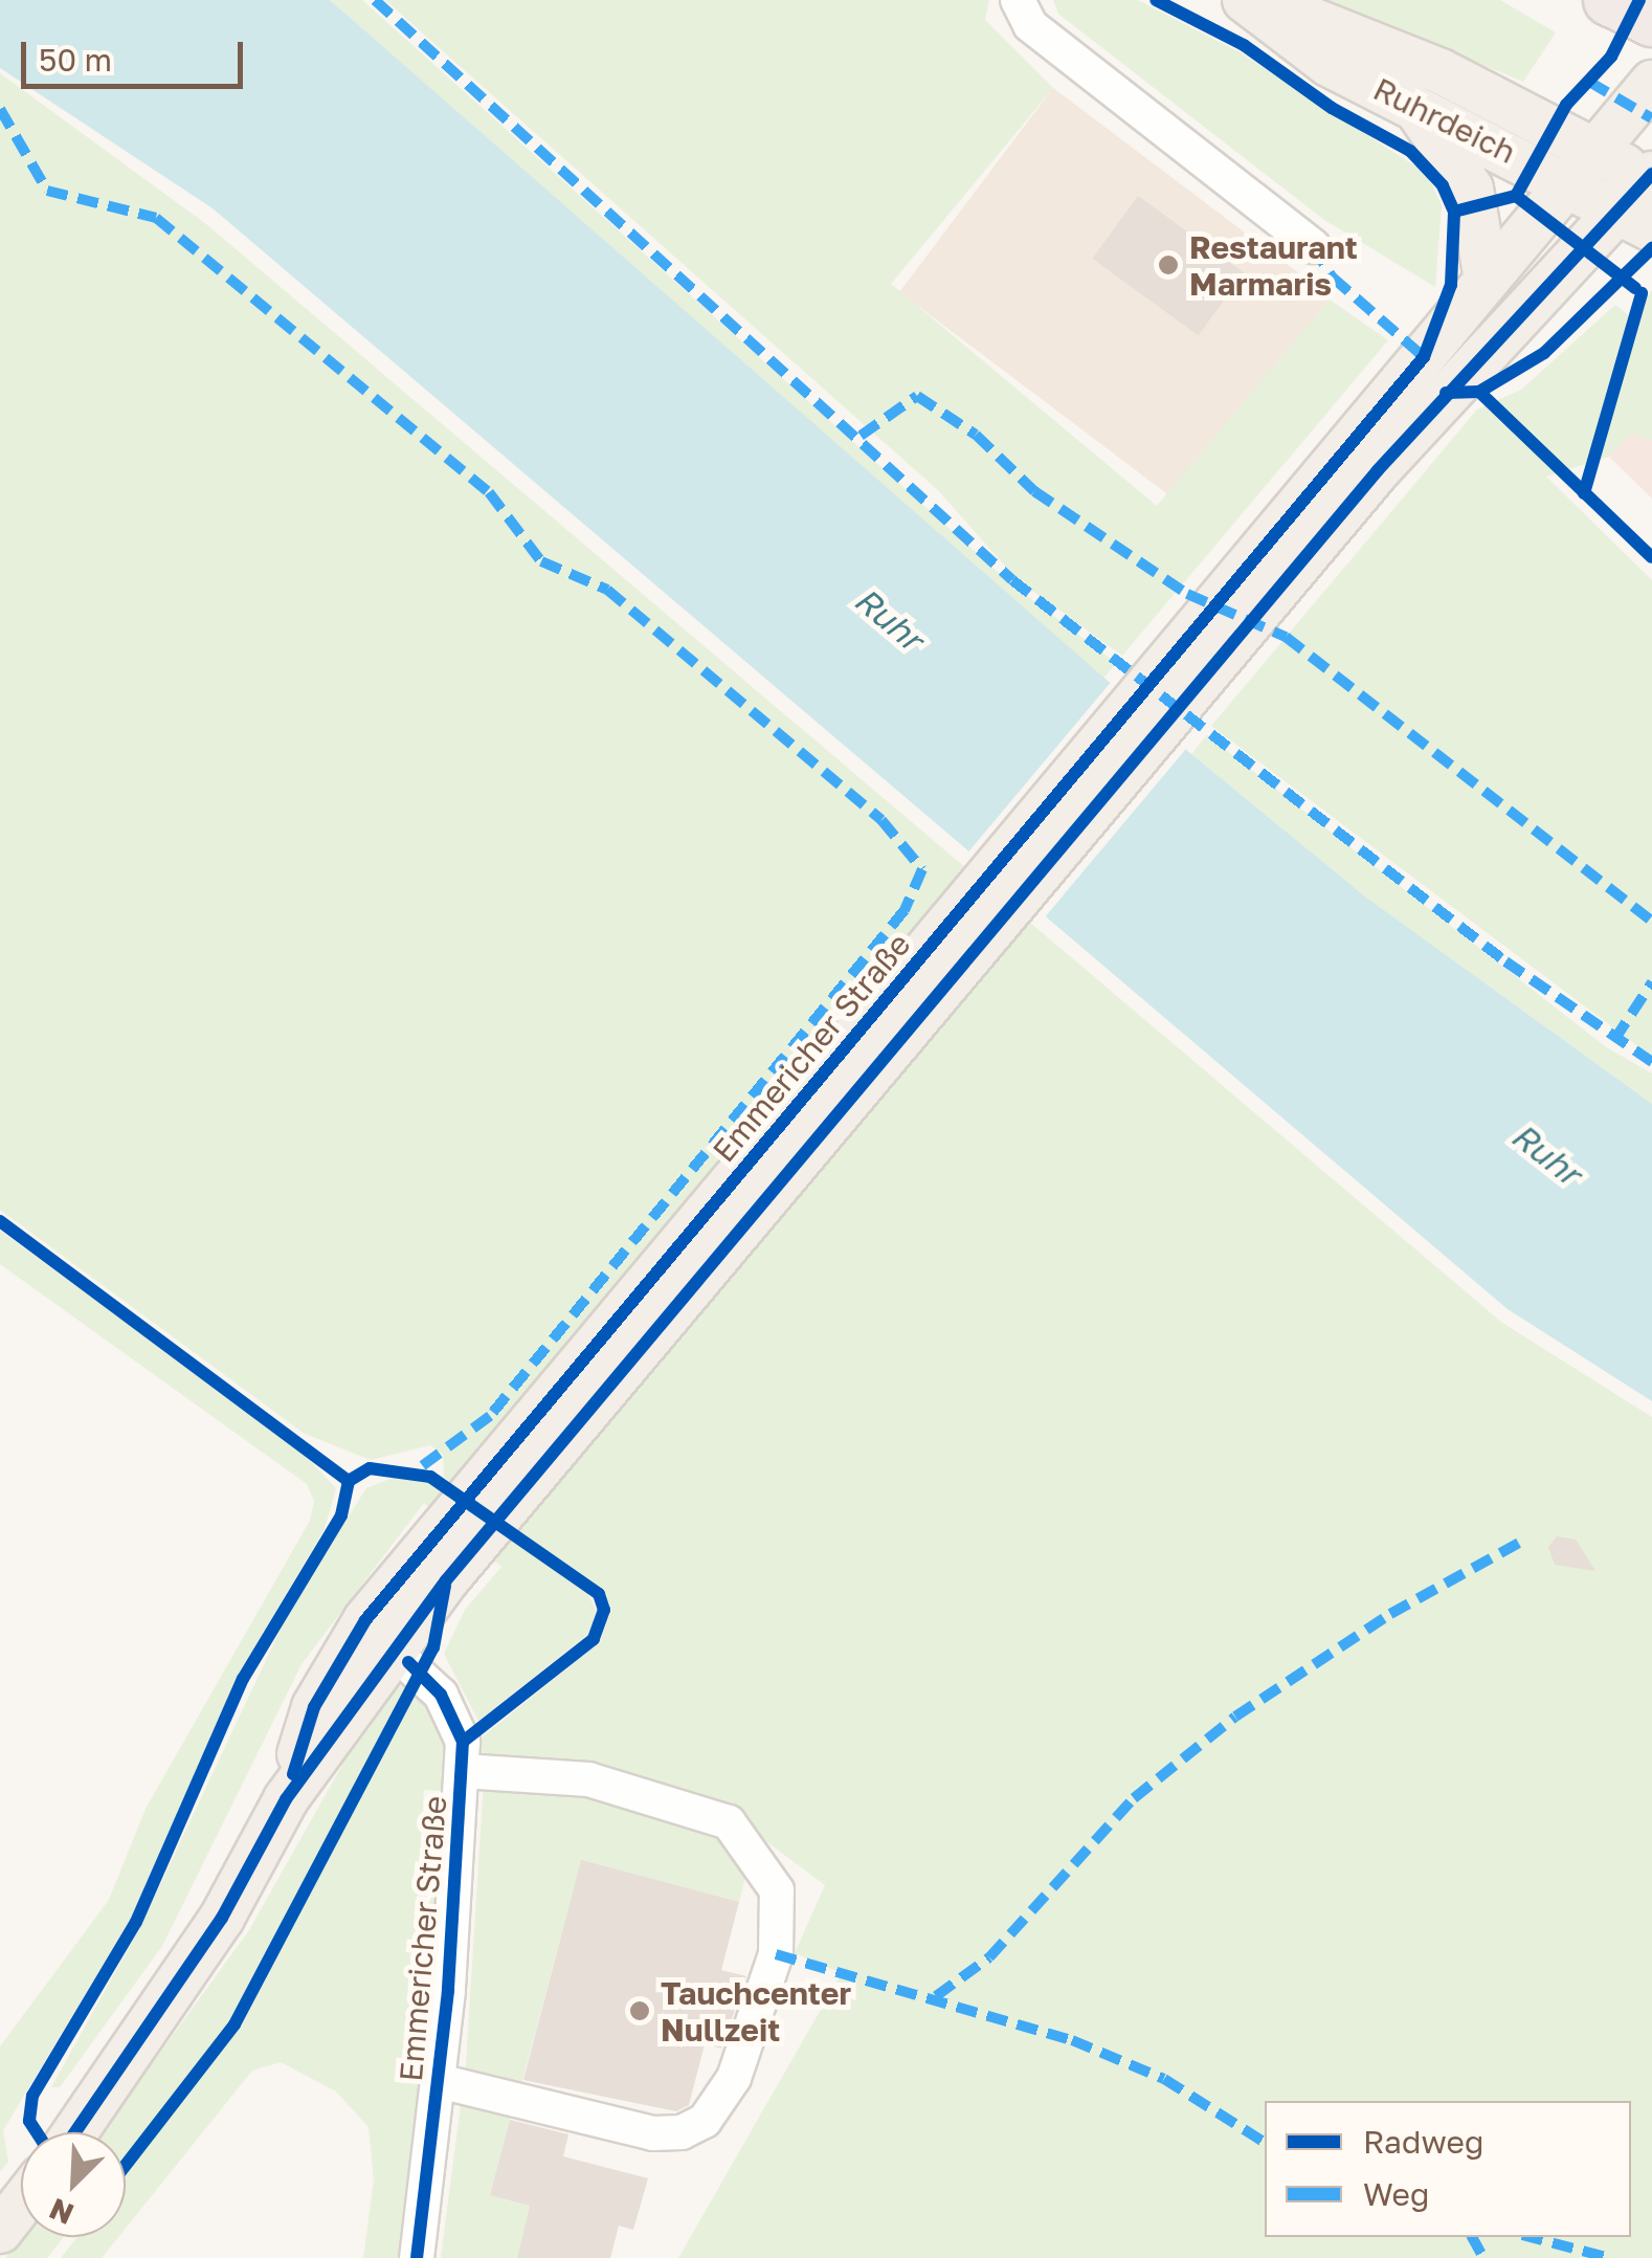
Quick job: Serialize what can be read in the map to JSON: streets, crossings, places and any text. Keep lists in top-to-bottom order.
{
  "streets": {
    "main road": ["Ruhrdeich", "Emmericher Straße"]
  },
  "crossings": [
    ["Ruhrdeich", "Emmericher Straße"]
  ],
  "water": ["Ruhr"],
  "places": ["Restaurant Marmaris", "Tauchcenter Nullzeit"],
  "legend": ["Radweg", "Weg"],
  "scale_bar": "50 m",
  "north": "bottom left"
}
